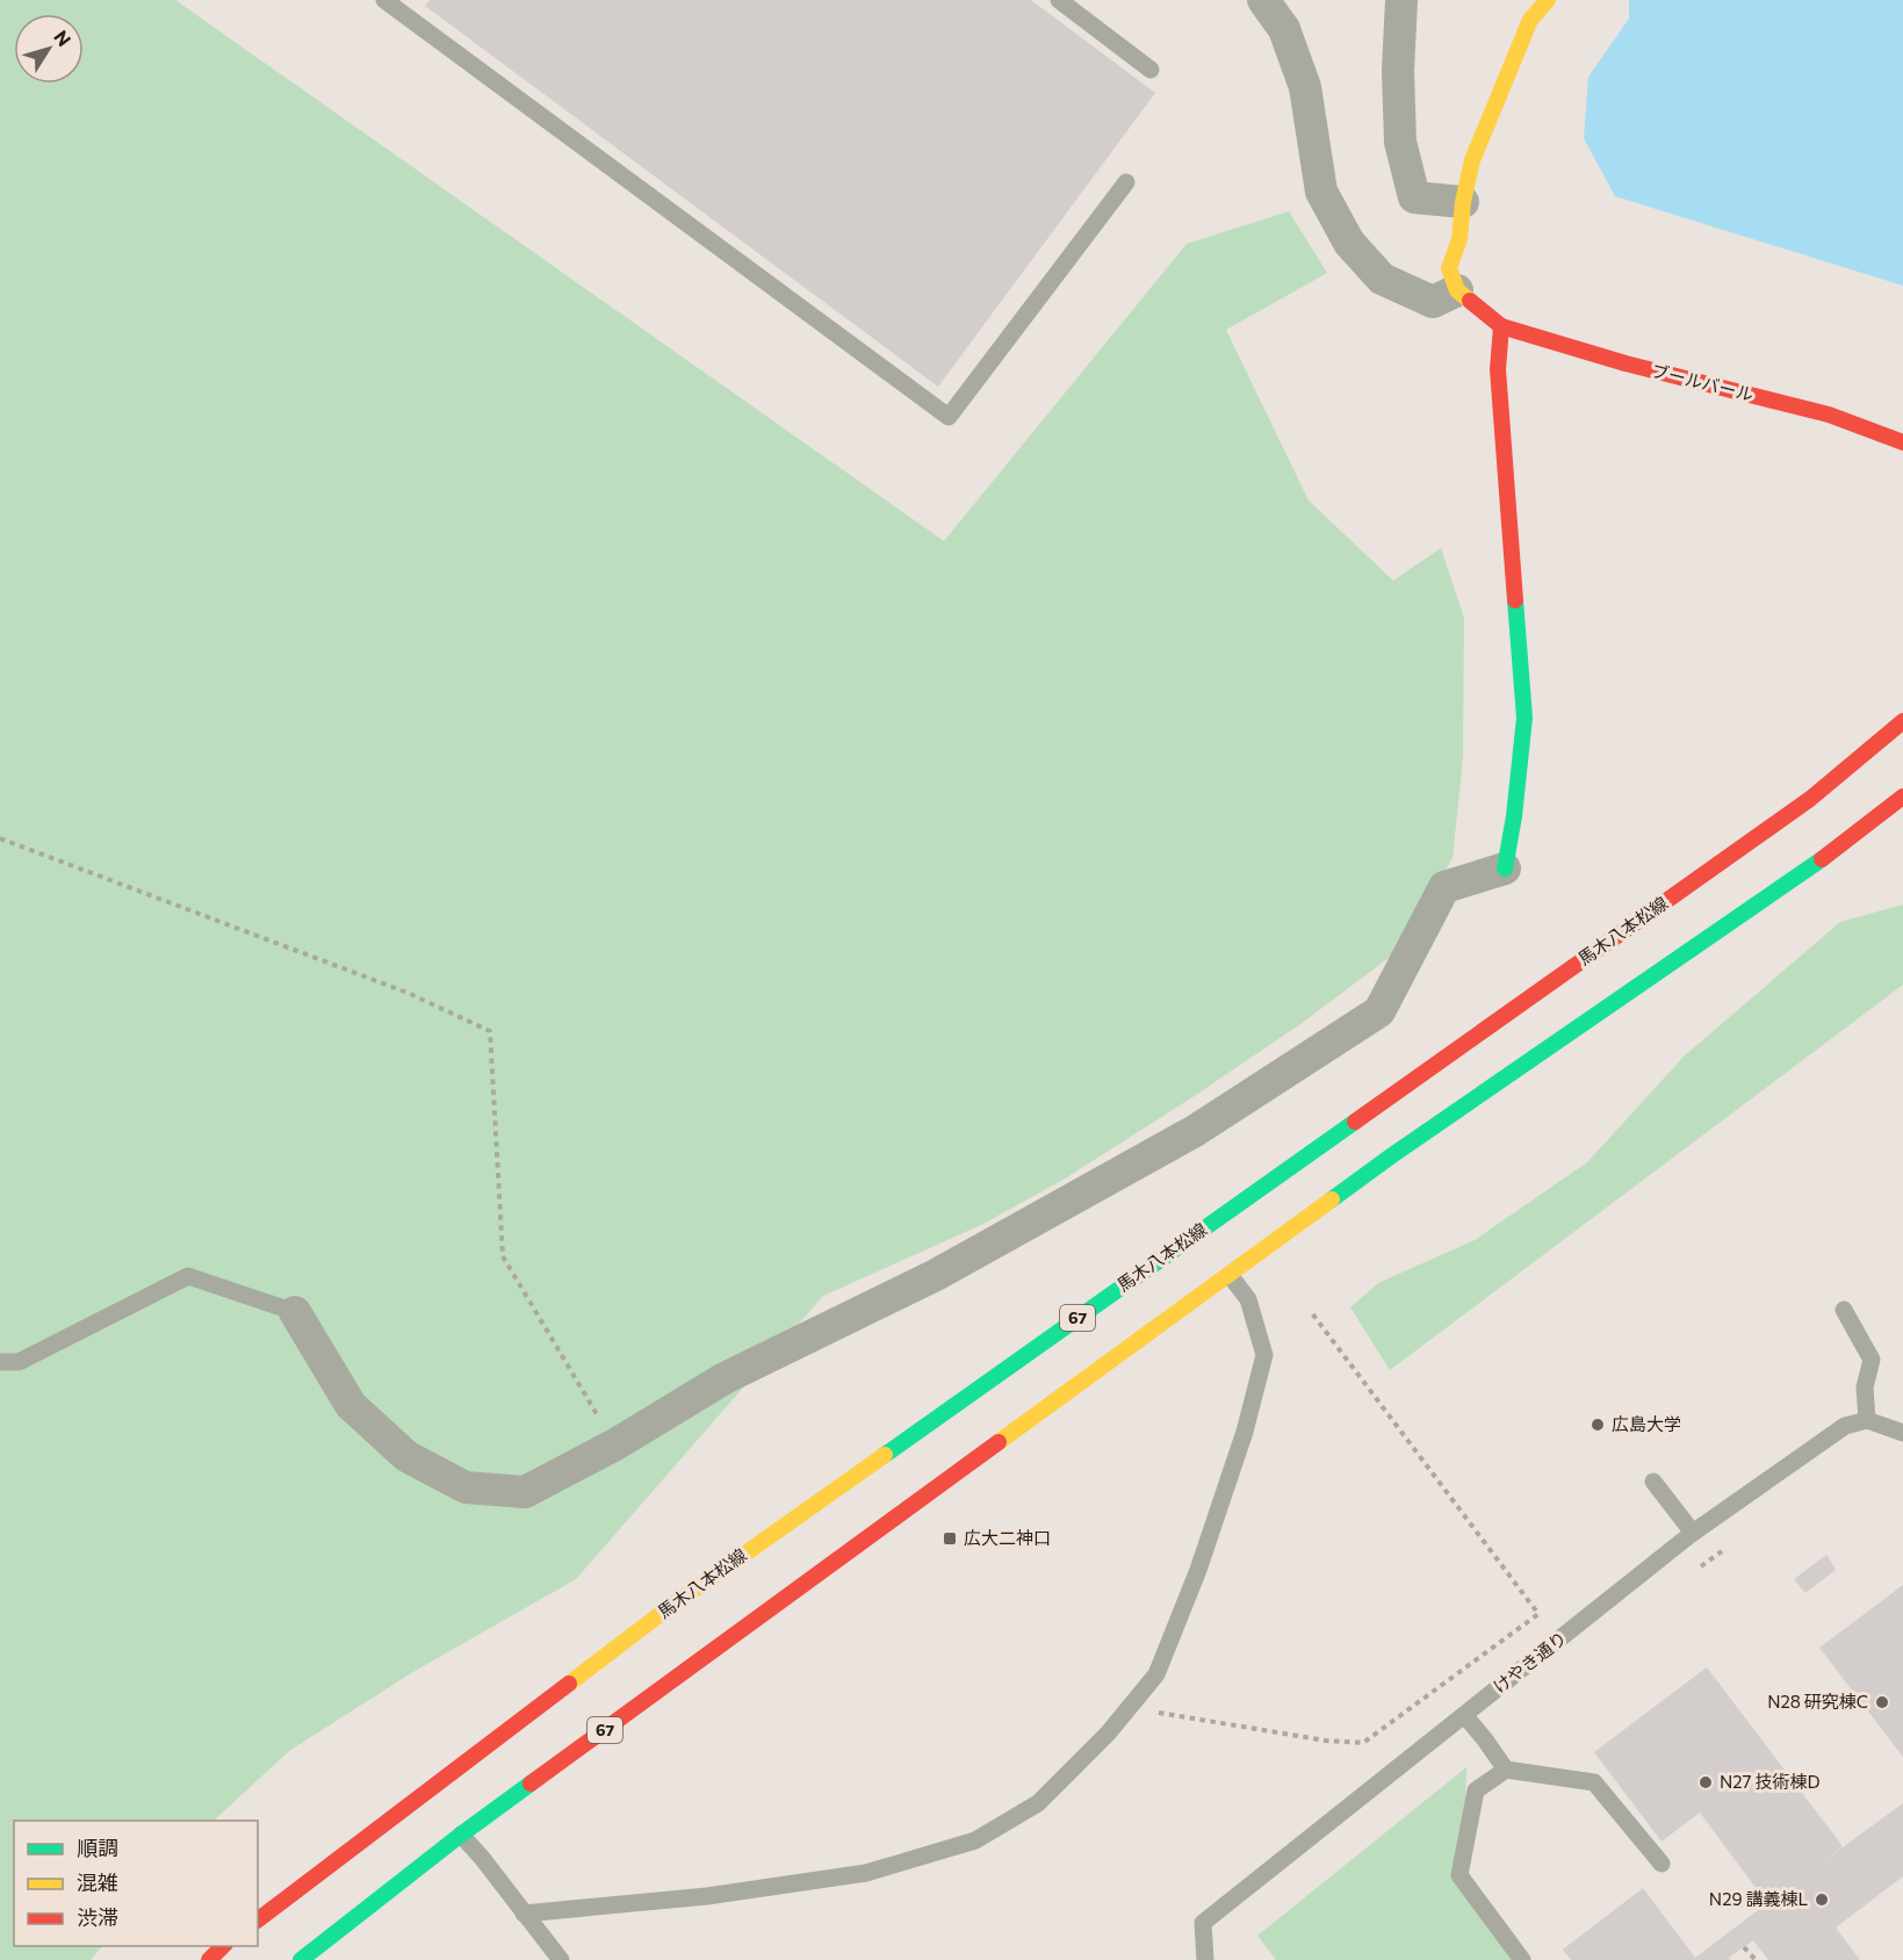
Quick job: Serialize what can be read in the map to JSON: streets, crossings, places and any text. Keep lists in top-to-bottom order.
{
  "streets": {
    "main road": ["ブールバール", "馬木八本松線", "67"],
    "lane": ["けやき通り"]
  },
  "places": {
    "other": [
      "広島大学",
      "N28 研究棟C",
      "N27 技術棟D",
      "N29 講義棟L"
    ],
    "transit": ["広大二神口"]
  },
  "legend": ["順調", "混雑", "渋滞"],
  "north": "top right"
}
